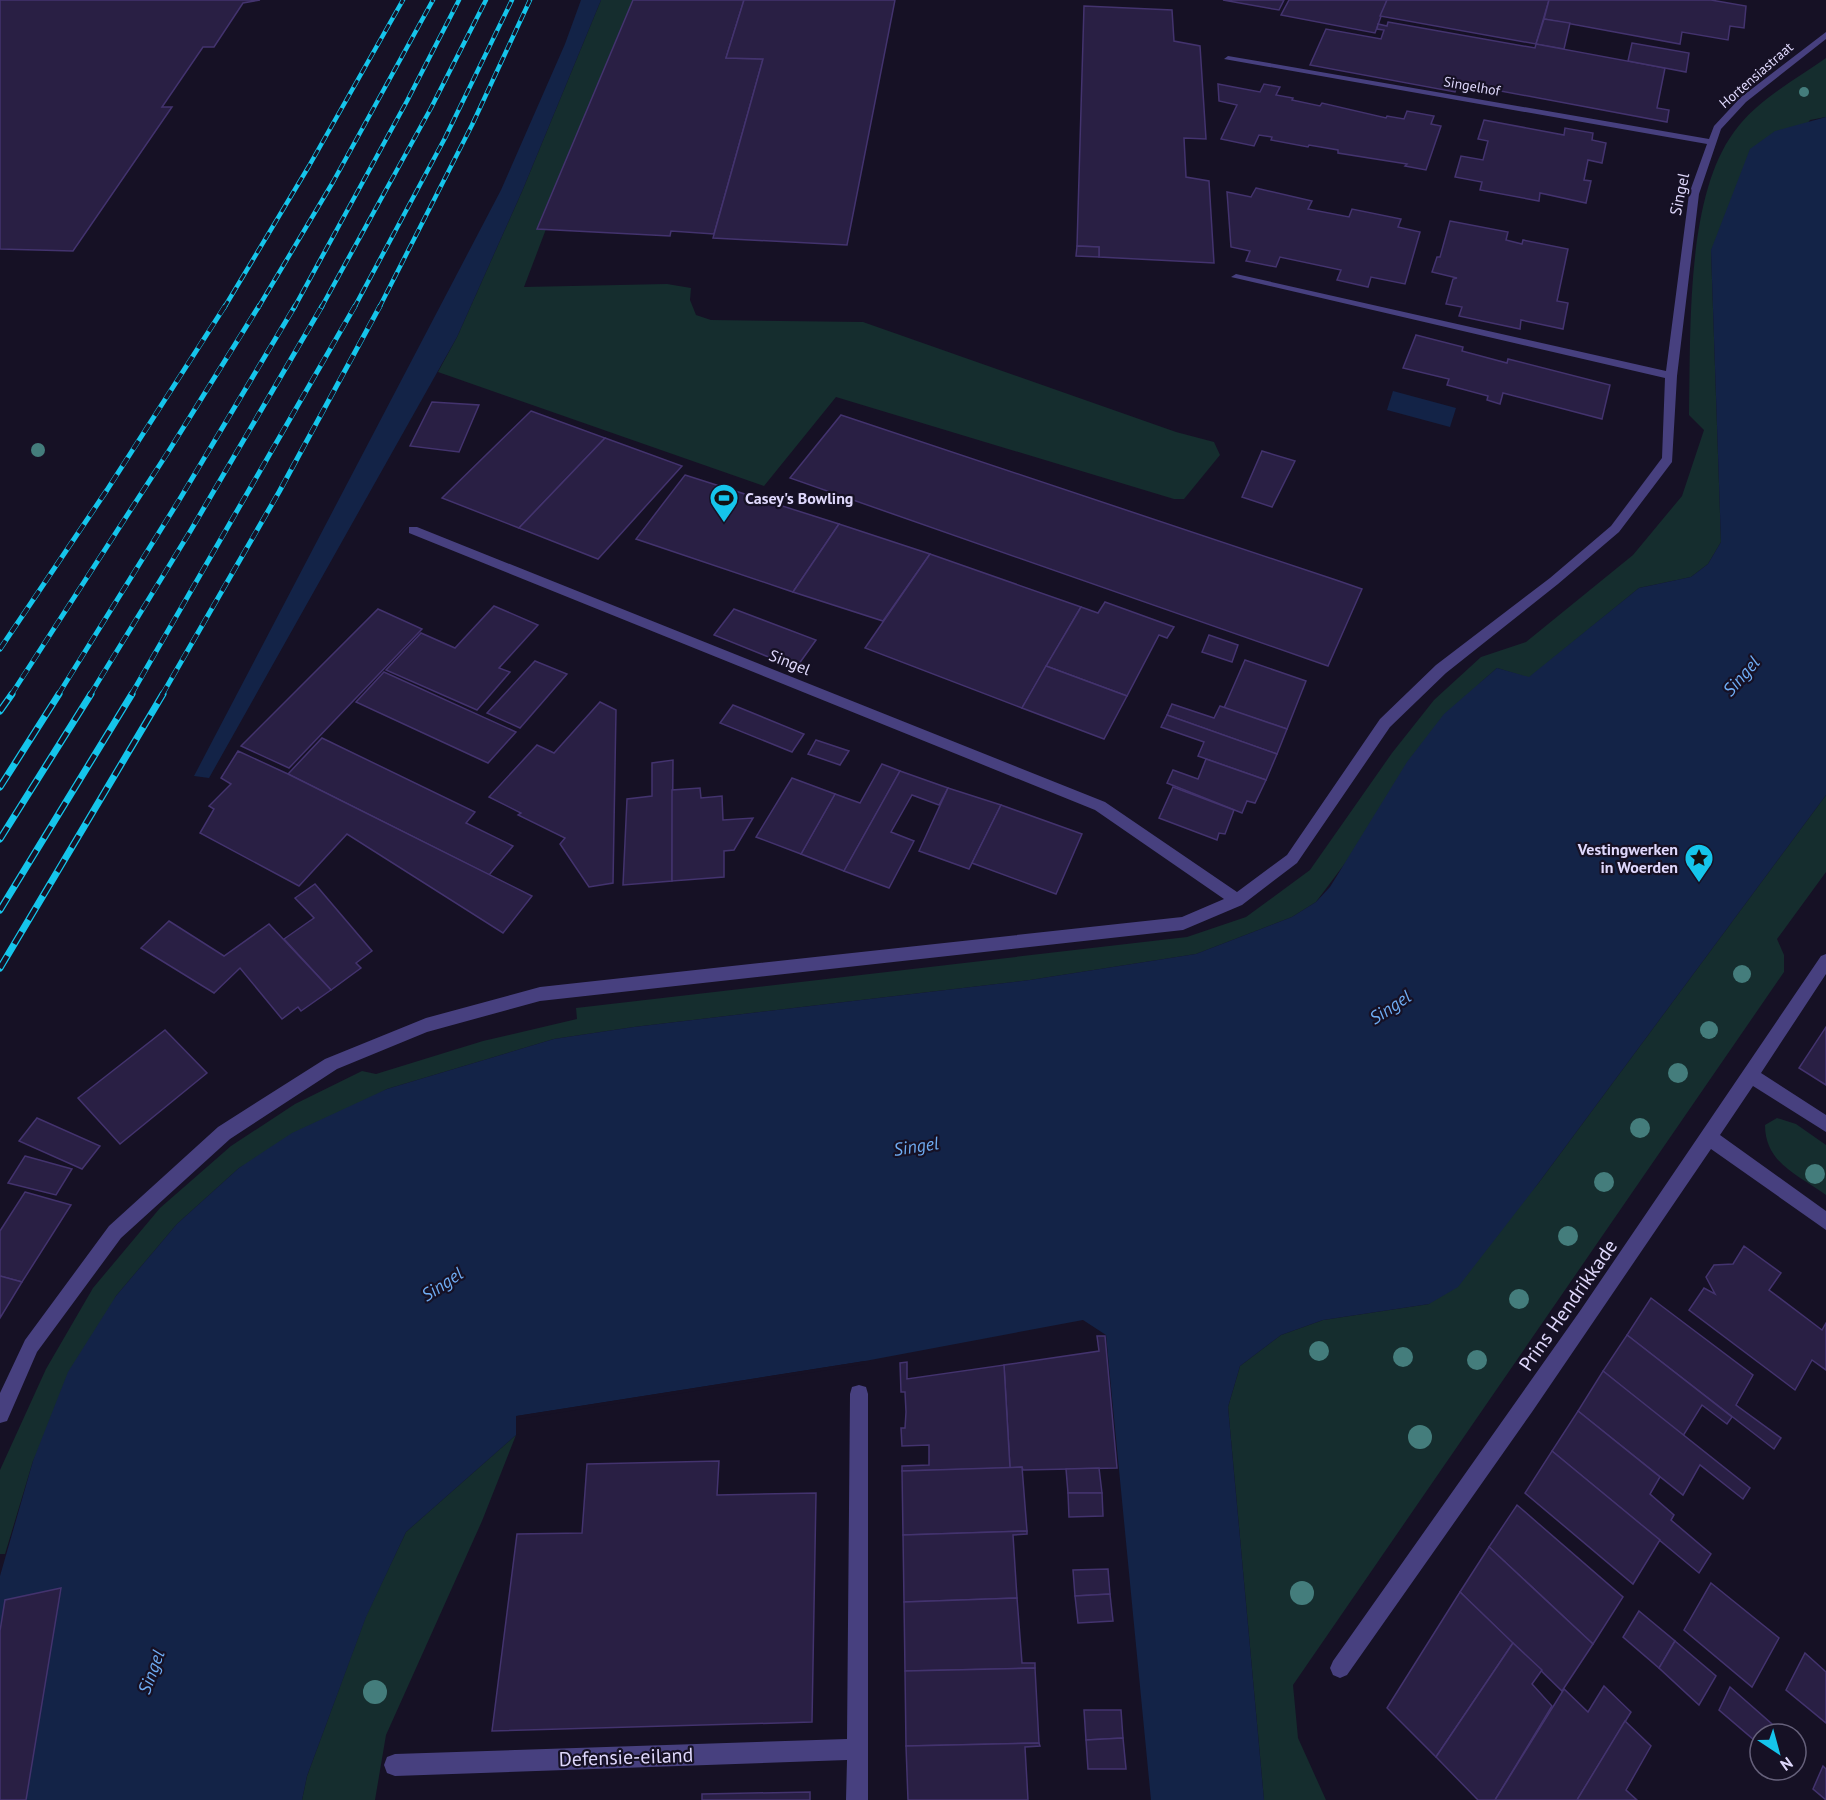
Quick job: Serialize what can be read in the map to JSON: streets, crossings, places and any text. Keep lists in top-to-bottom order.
{
  "streets": {
    "street": [
      "Hortensiastraat",
      "Singelhof",
      "Singel",
      "Prins Hendrikkade",
      "Defensie-eiland"
    ]
  },
  "crossings": [
    ["Hortensiastraat", "Singelhof"],
    ["Hortensiastraat", "Singel"],
    ["Singelhof", "Singel"]
  ],
  "water": ["Singel"],
  "places": {
    "sports": ["Casey's Bowling"],
    "place": ["Vestingwerken in Woerden"]
  },
  "north": "bottom right"
}
